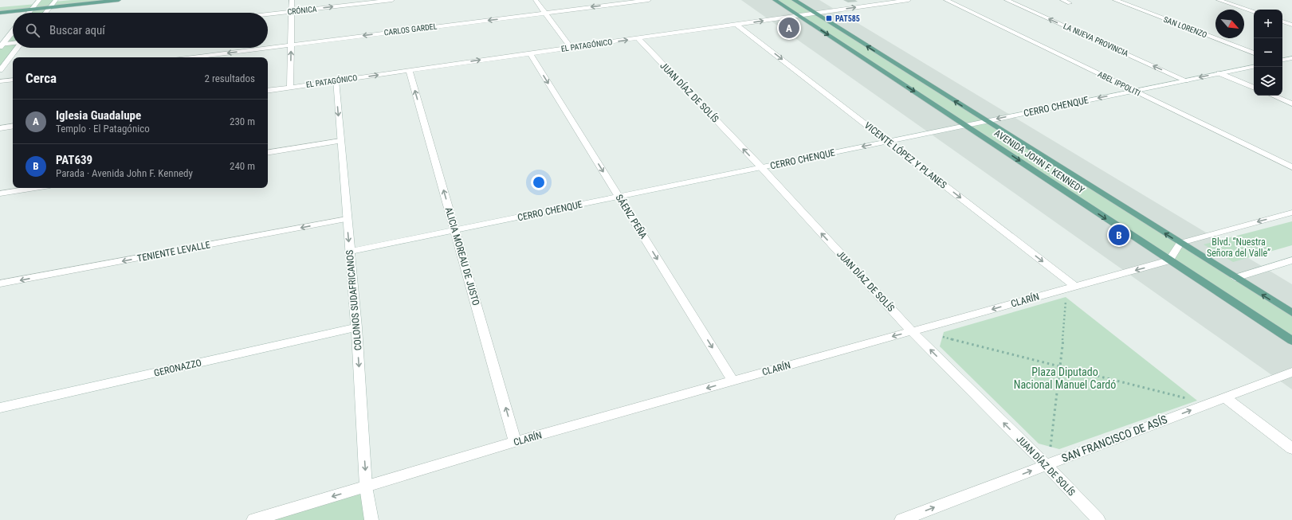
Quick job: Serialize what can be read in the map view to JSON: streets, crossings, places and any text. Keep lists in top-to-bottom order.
{
  "streets": {
    "main road": ["AVENIDA JOHN F. KENNEDY"],
    "street": [
      "CRÓNICA",
      "SAN LORENZO",
      "CARLOS GARDEL",
      "LA NUEVA PROVINCIA",
      "EL PATAGÓNICO",
      "ABEL IPPOLITI",
      "JUAN DÍAZ DE SOLÍS",
      "CERRO CHENQUE",
      "VICENTE LÓPEZ Y PLANES",
      "SÁENZ PEÑA",
      "TENIENTE LEVALLE",
      "ALICIA MOREAU DE JUSTO",
      "COLONOS SUDAFRICANOS",
      "CLARÍN",
      "GERONAZZO",
      "SAN FRANCISCO DE ASÍS"
    ]
  },
  "crossings": [
    ["LA NUEVA PROVINCIA", "CERRO CHENQUE"],
    ["EL PATAGÓNICO", "JUAN DÍAZ DE SOLÍS"],
    ["EL PATAGÓNICO", "VICENTE LÓPEZ Y PLANES"],
    ["EL PATAGÓNICO", "AVENIDA JOHN F. KENNEDY"],
    ["EL PATAGÓNICO", "SÁENZ PEÑA"],
    ["EL PATAGÓNICO", "ALICIA MOREAU DE JUSTO"],
    ["EL PATAGÓNICO", "COLONOS SUDAFRICANOS"],
    ["ABEL IPPOLITI", "CERRO CHENQUE"],
    ["JUAN DÍAZ DE SOLÍS", "CERRO CHENQUE"],
    ["JUAN DÍAZ DE SOLÍS", "CLARÍN"],
    ["JUAN DÍAZ DE SOLÍS", "SAN FRANCISCO DE ASÍS"],
    ["CERRO CHENQUE", "VICENTE LÓPEZ Y PLANES"],
    ["CERRO CHENQUE", "AVENIDA JOHN F. KENNEDY"],
    ["CERRO CHENQUE", "SÁENZ PEÑA"],
    ["CERRO CHENQUE", "ALICIA MOREAU DE JUSTO"],
    ["CERRO CHENQUE", "COLONOS SUDAFRICANOS"],
    ["VICENTE LÓPEZ Y PLANES", "CLARÍN"],
    ["AVENIDA JOHN F. KENNEDY", "CLARÍN"],
    ["SÁENZ PEÑA", "CLARÍN"],
    ["TENIENTE LEVALLE", "COLONOS SUDAFRICANOS"],
    ["ALICIA MOREAU DE JUSTO", "CLARÍN"],
    ["COLONOS SUDAFRICANOS", "CLARÍN"],
    ["COLONOS SUDAFRICANOS", "GERONAZZO"]
  ],
  "one_way": [
    "CRÓNICA",
    "CARLOS GARDEL",
    "LA NUEVA PROVINCIA",
    "EL PATAGÓNICO",
    "JUAN DÍAZ DE SOLÍS",
    "VICENTE LÓPEZ Y PLANES",
    "SÁENZ PEÑA",
    "TENIENTE LEVALLE",
    "ALICIA MOREAU DE JUSTO",
    "COLONOS SUDAFRICANOS",
    "CLARÍN",
    "SAN FRANCISCO DE ASÍS"
  ],
  "parks": ["Blvd. “Nuestra Señora del Valle”", "Plaza Diputado Nacional Manuel Cardó"],
  "places": {
    "transit": ["PAT585"]
  },
  "north": "bottom right",
  "page": {
    "map_buttons": ["+", "−"],
    "search": "Buscar aquí",
    "pins": ["A", "B"],
    "heading": ["Cerca", "2 resultados"],
    "list": [
      {
        "mark": "A",
        "name": "Iglesia Guadalupe",
        "note": "Templo · El Patagónico",
        "value": "230 m"
      },
      {
        "mark": "B",
        "name": "PAT639",
        "note": "Parada · Avenida John F. Kennedy",
        "value": "240 m"
      }
    ]
  }
}
